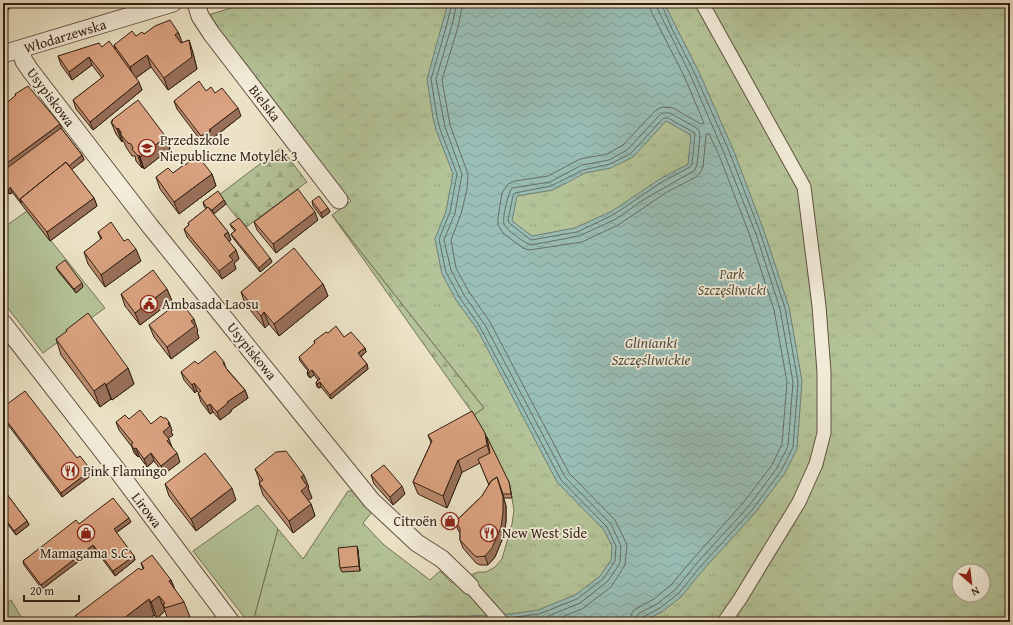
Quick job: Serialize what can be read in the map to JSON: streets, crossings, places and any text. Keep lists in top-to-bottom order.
{
  "streets": {
    "street": [
      "Włodarzewska",
      "Usypiskowa",
      "Bielska",
      "Lirowa"
    ]
  },
  "crossings": [
    ["Włodarzewska", "Usypiskowa"]
  ],
  "water": ["Glinianki Szczęśliwickie"],
  "parks": ["Park Szczęśliwicki"],
  "places": {
    "school or university": ["Przedszkole Niepubliczne Motylek 3"],
    "public building": ["Ambasada Laosu"],
    "restaurant": ["Pink Flamingo", "New West Side"],
    "shop": ["Citroën", "Mamagama S.C."]
  },
  "scale_bar": "20 m",
  "north": "bottom right"
}
